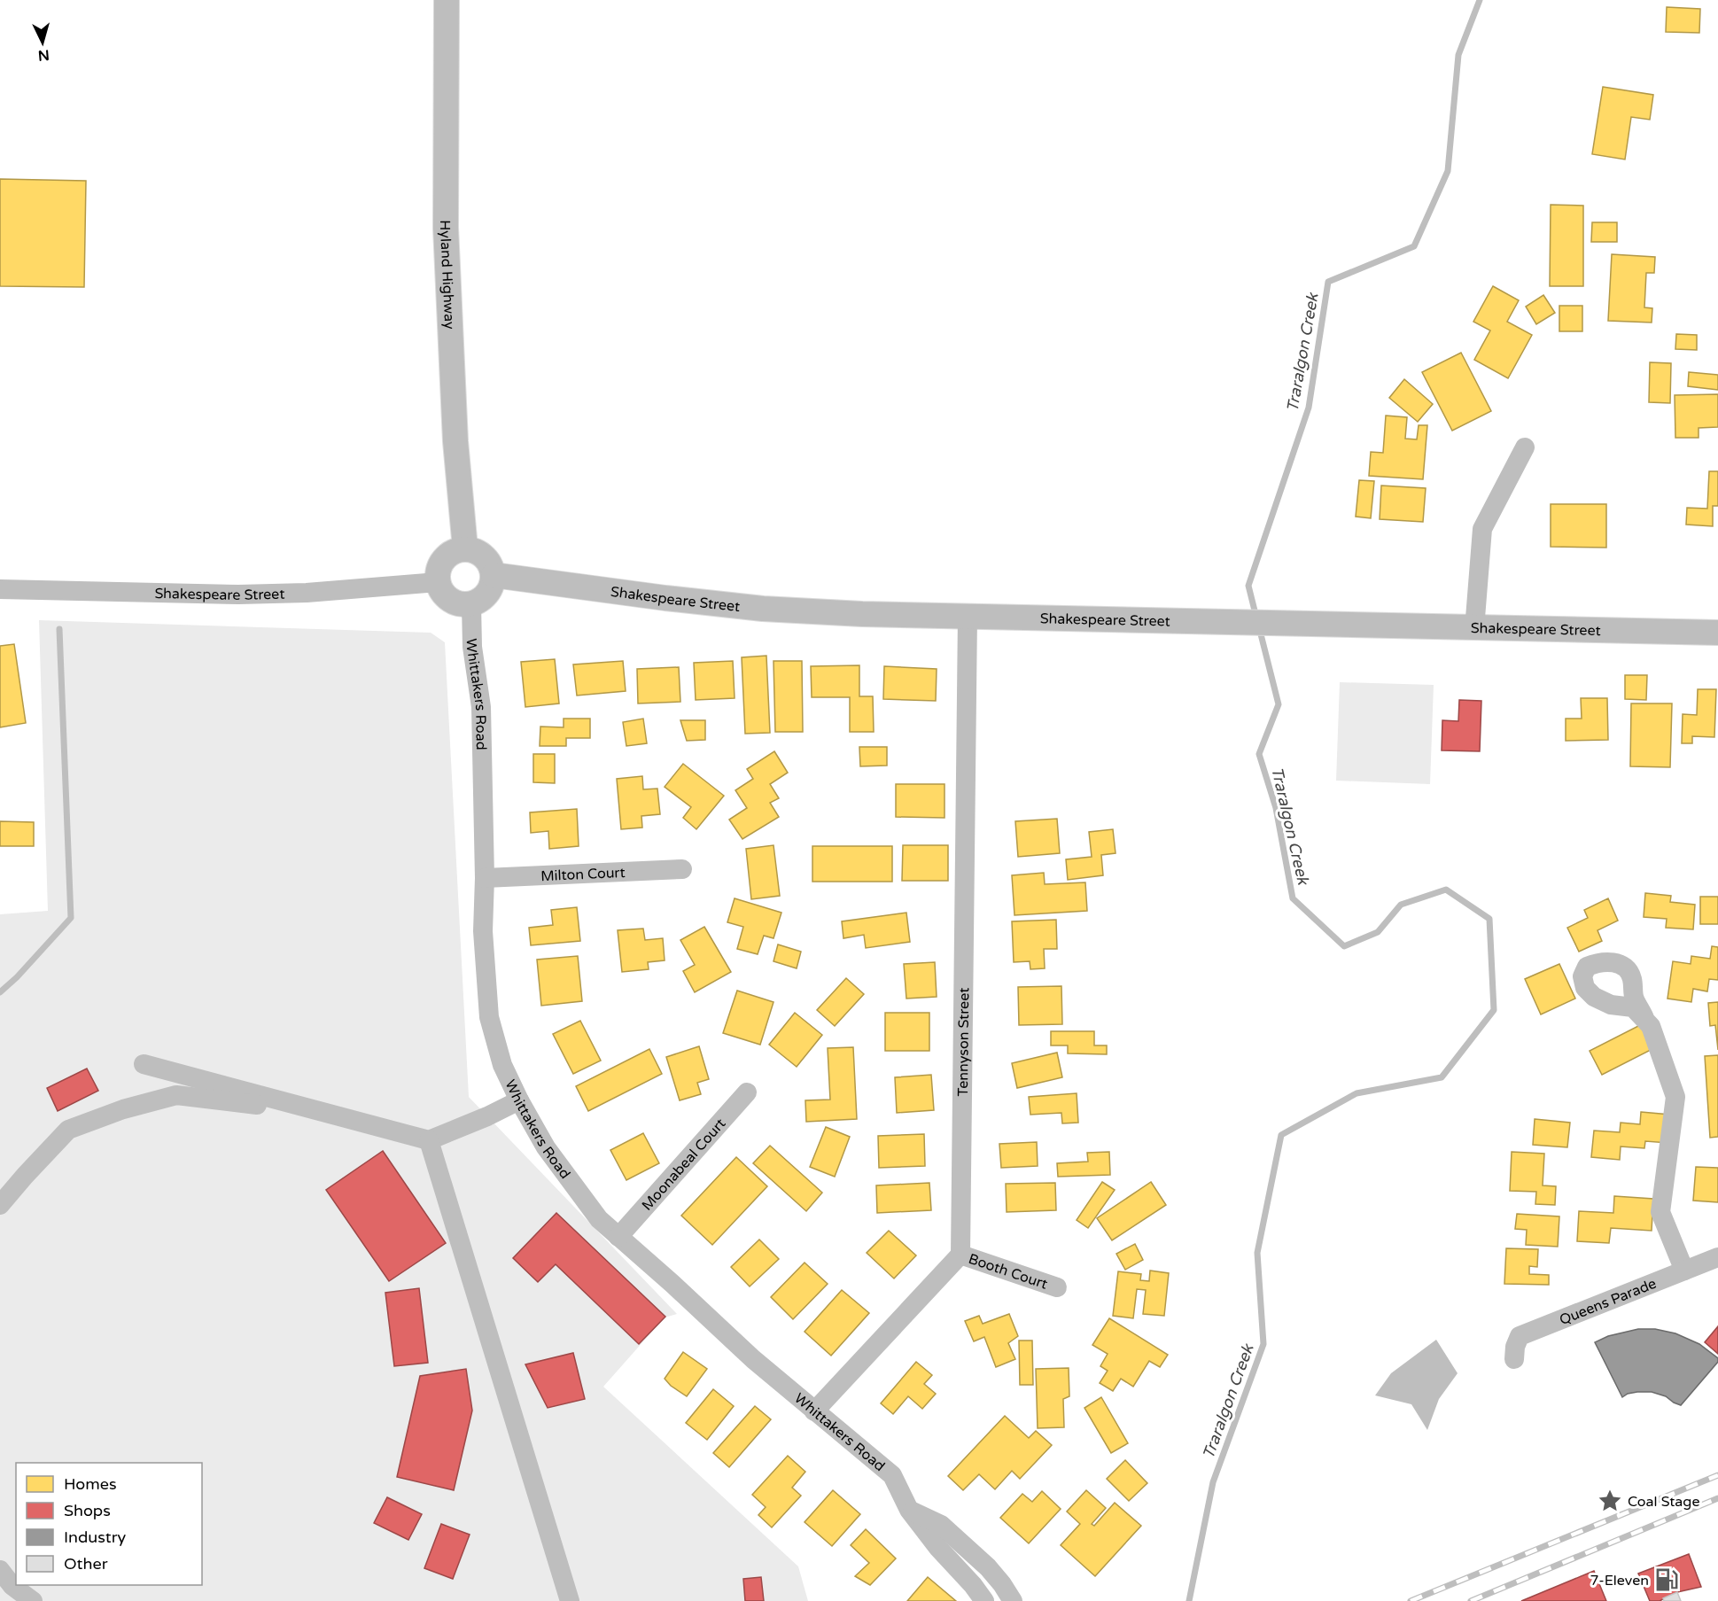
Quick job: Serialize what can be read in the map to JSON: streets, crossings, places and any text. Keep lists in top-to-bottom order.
{
  "streets": {
    "main road": ["Hyland Highway", "Shakespeare Street"],
    "street": [
      "Whittakers Road",
      "Milton Court",
      "Tennyson Street",
      "Moonabeal Court",
      "Booth Court",
      "Queens Parade"
    ]
  },
  "crossings": [
    ["Hyland Highway", "Shakespeare Street"],
    ["Hyland Highway", "Whittakers Road"],
    ["Shakespeare Street", "Whittakers Road"],
    ["Shakespeare Street", "Tennyson Street"],
    ["Whittakers Road", "Milton Court"],
    ["Whittakers Road", "Moonabeal Court"],
    ["Tennyson Street", "Booth Court"]
  ],
  "water": ["Traralgon Creek"],
  "places": {
    "place": ["Coal Stage"],
    "fuel station": ["7-Eleven"]
  },
  "legend": [
    "Homes",
    "Shops",
    "Industry",
    "Other"
  ],
  "north": "bottom"
}
